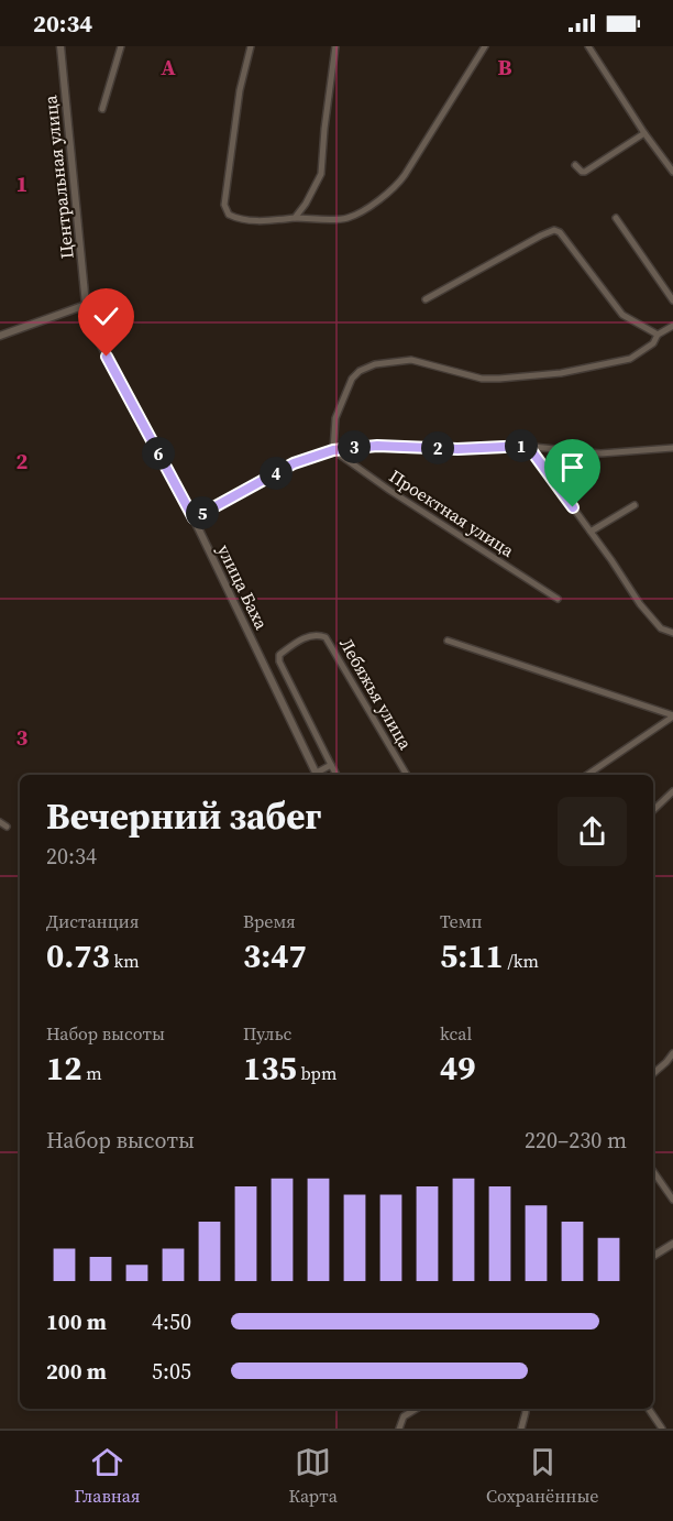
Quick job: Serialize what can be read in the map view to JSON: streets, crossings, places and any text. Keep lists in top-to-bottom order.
{
  "streets": {
    "street": [
      "Центральная улица",
      "Проектная улица",
      "улица Баха",
      "Лебяжья улица"
    ]
  },
  "crossings": [
    ["Центральная улица", "улица Баха"]
  ],
  "page": {
    "status": "20:34",
    "pins": [
      "1",
      "3",
      "2",
      "6",
      "4",
      "5"
    ],
    "heading": ["Вечерний забег", "20:34"],
    "stats": [
      ["Дистанция", "0.73 km"],
      ["Время", "3:47"],
      ["Темп", "5:11 /km"],
      ["Набор высоты", "12 m"],
      ["Пульс", "135 bpm"],
      ["kcal", "49"]
    ],
    "chart": ["Набор высоты", "220–230 m"],
    "list": [
      {
        "name": "100 m",
        "note": "4:50"
      },
      {
        "name": "200 m",
        "note": "5:05"
      }
    ],
    "tabs": ["Главная", "Карта", "Сохранённые"]
  },
  "grid": {
    "columns": ["A", "B"],
    "rows": ["1", "2", "3"]
  }
}
